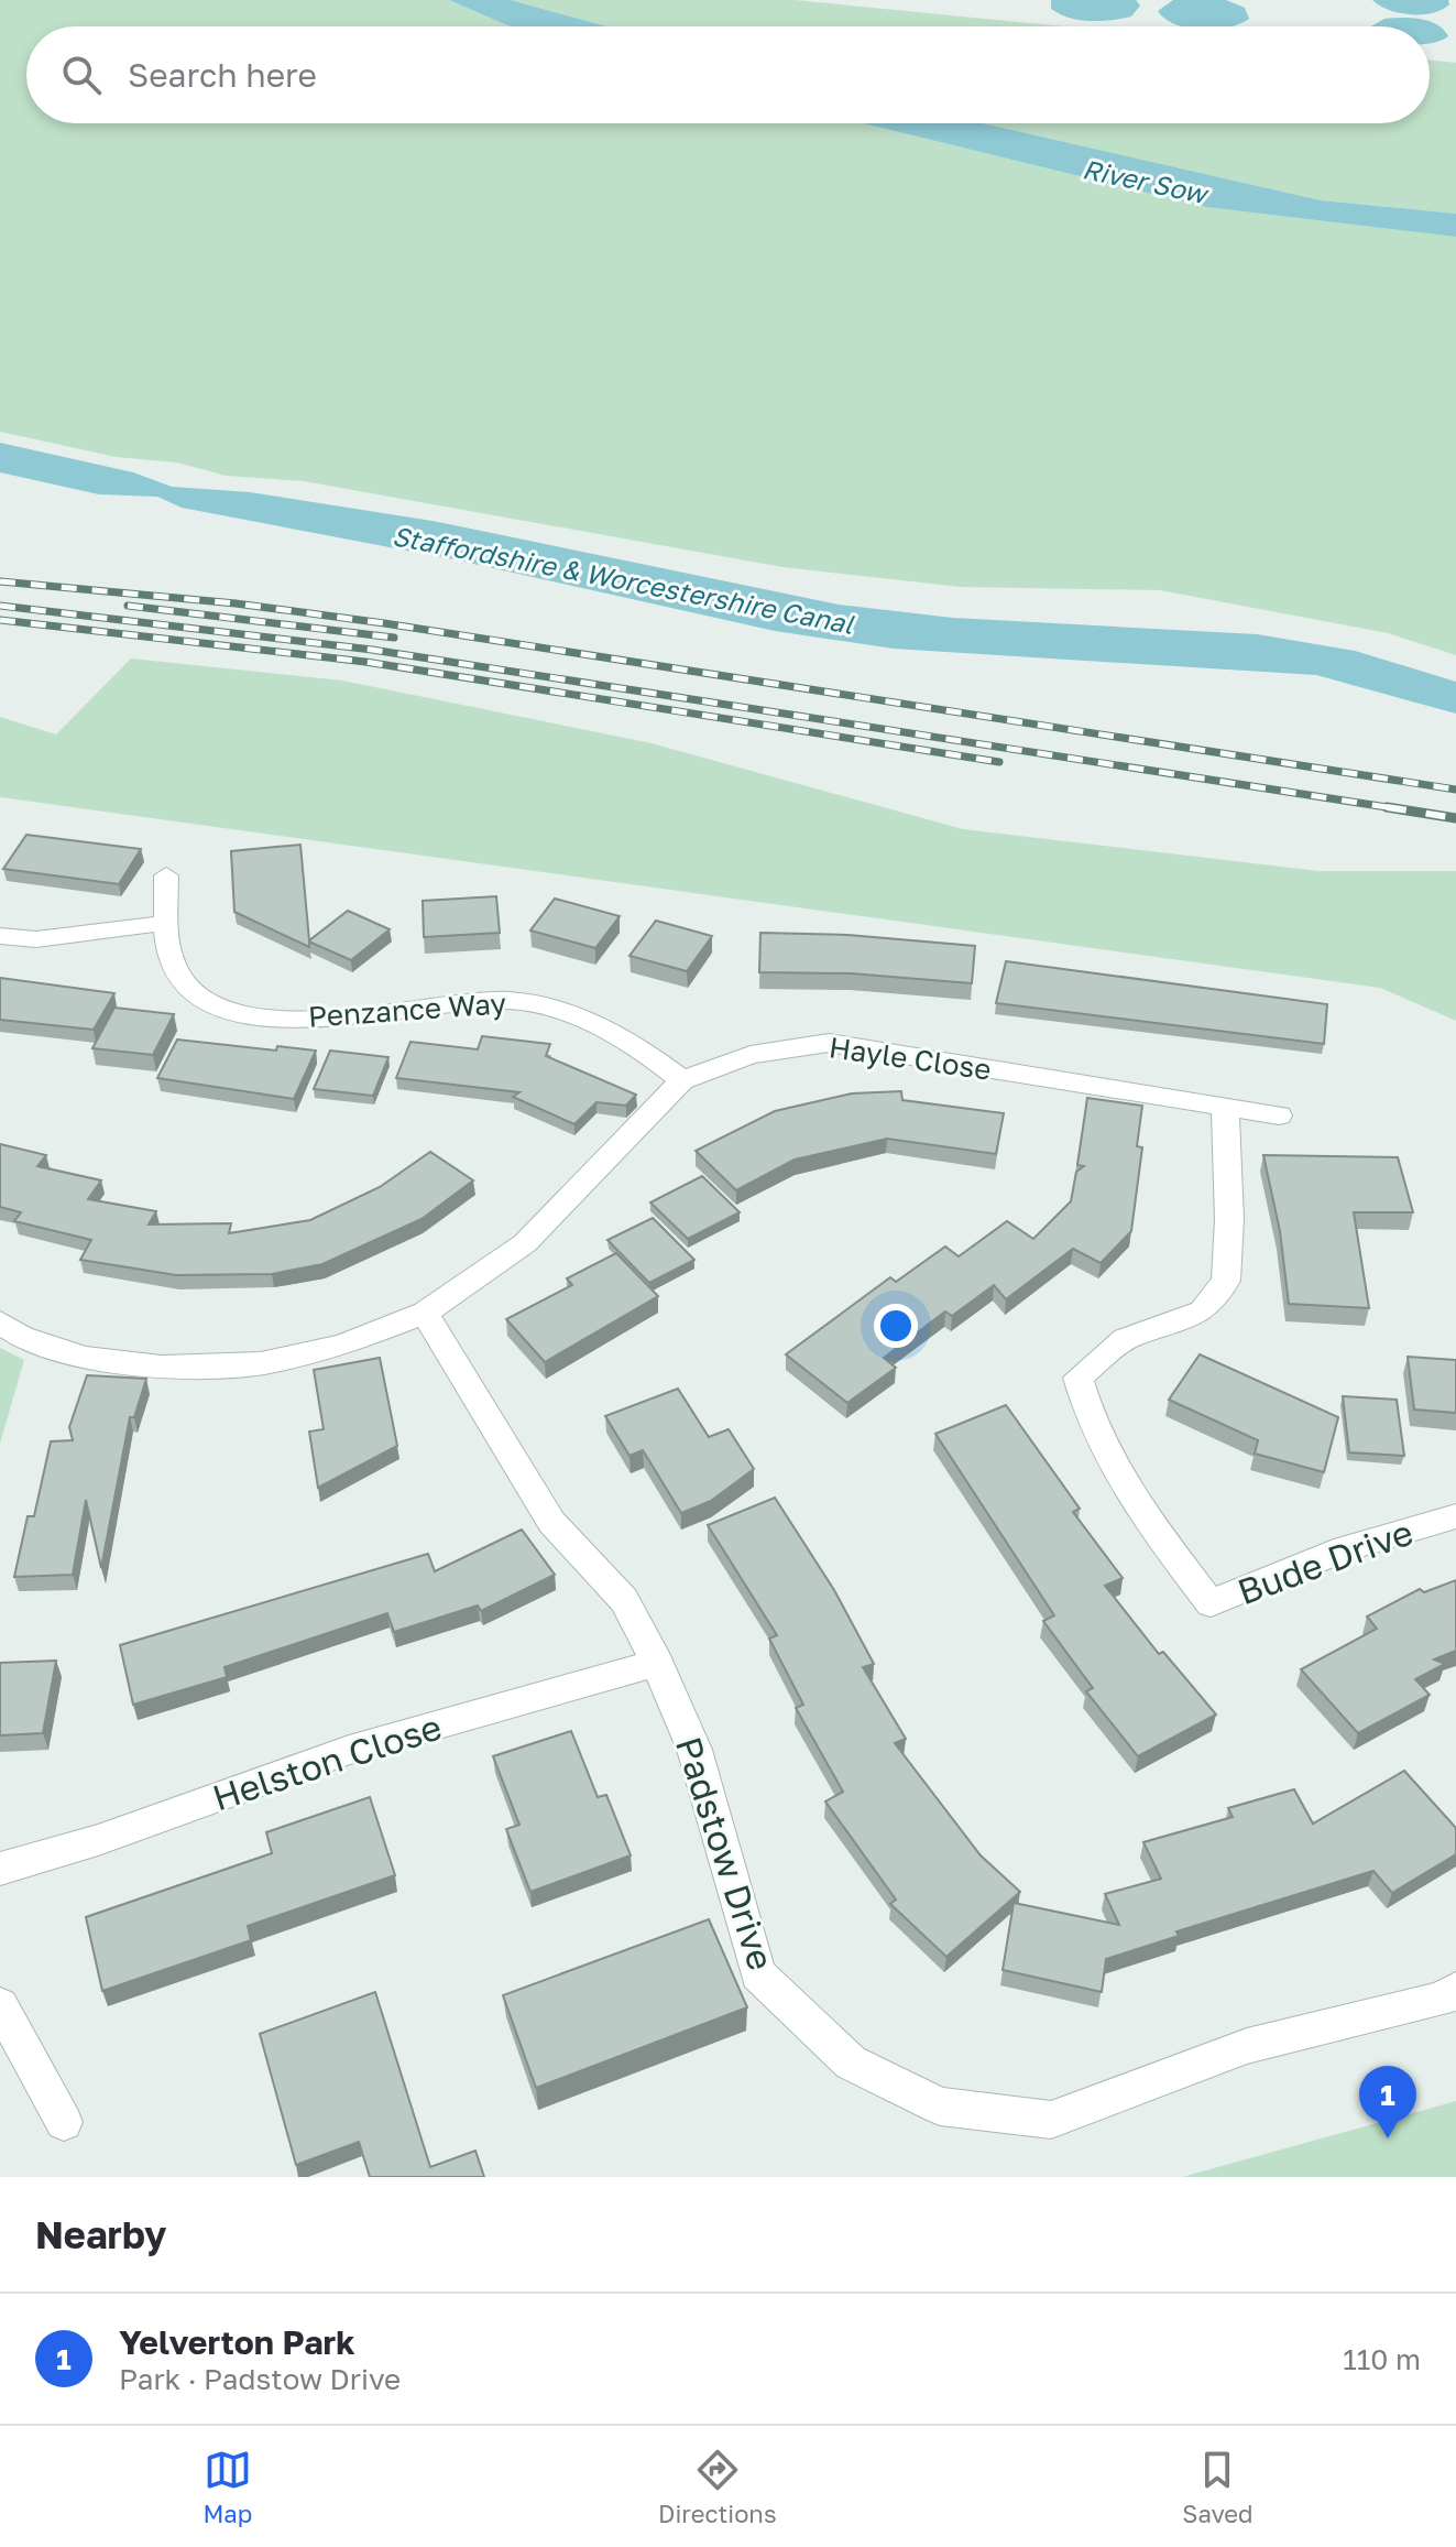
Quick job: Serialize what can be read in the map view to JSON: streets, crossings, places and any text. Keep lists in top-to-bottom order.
{
  "streets": {
    "street": [
      "Penzance Way",
      "Hayle Close",
      "Bude Drive",
      "Helston Close",
      "Padstow Drive"
    ]
  },
  "crossings": [
    ["Penzance Way", "Hayle Close"],
    ["Hayle Close", "Bude Drive"],
    ["Hayle Close", "Padstow Drive"],
    ["Helston Close", "Padstow Drive"]
  ],
  "water": ["River Sow", "Staffordshire & Worcestershire Canal"],
  "page": {
    "search": "Search here",
    "pins": "1",
    "heading": "Nearby",
    "list": [
      {
        "mark": "1",
        "name": "Yelverton Park",
        "note": "Park · Padstow Drive",
        "value": "110 m"
      }
    ],
    "nav": ["Map", "Directions", "Saved"]
  }
}
